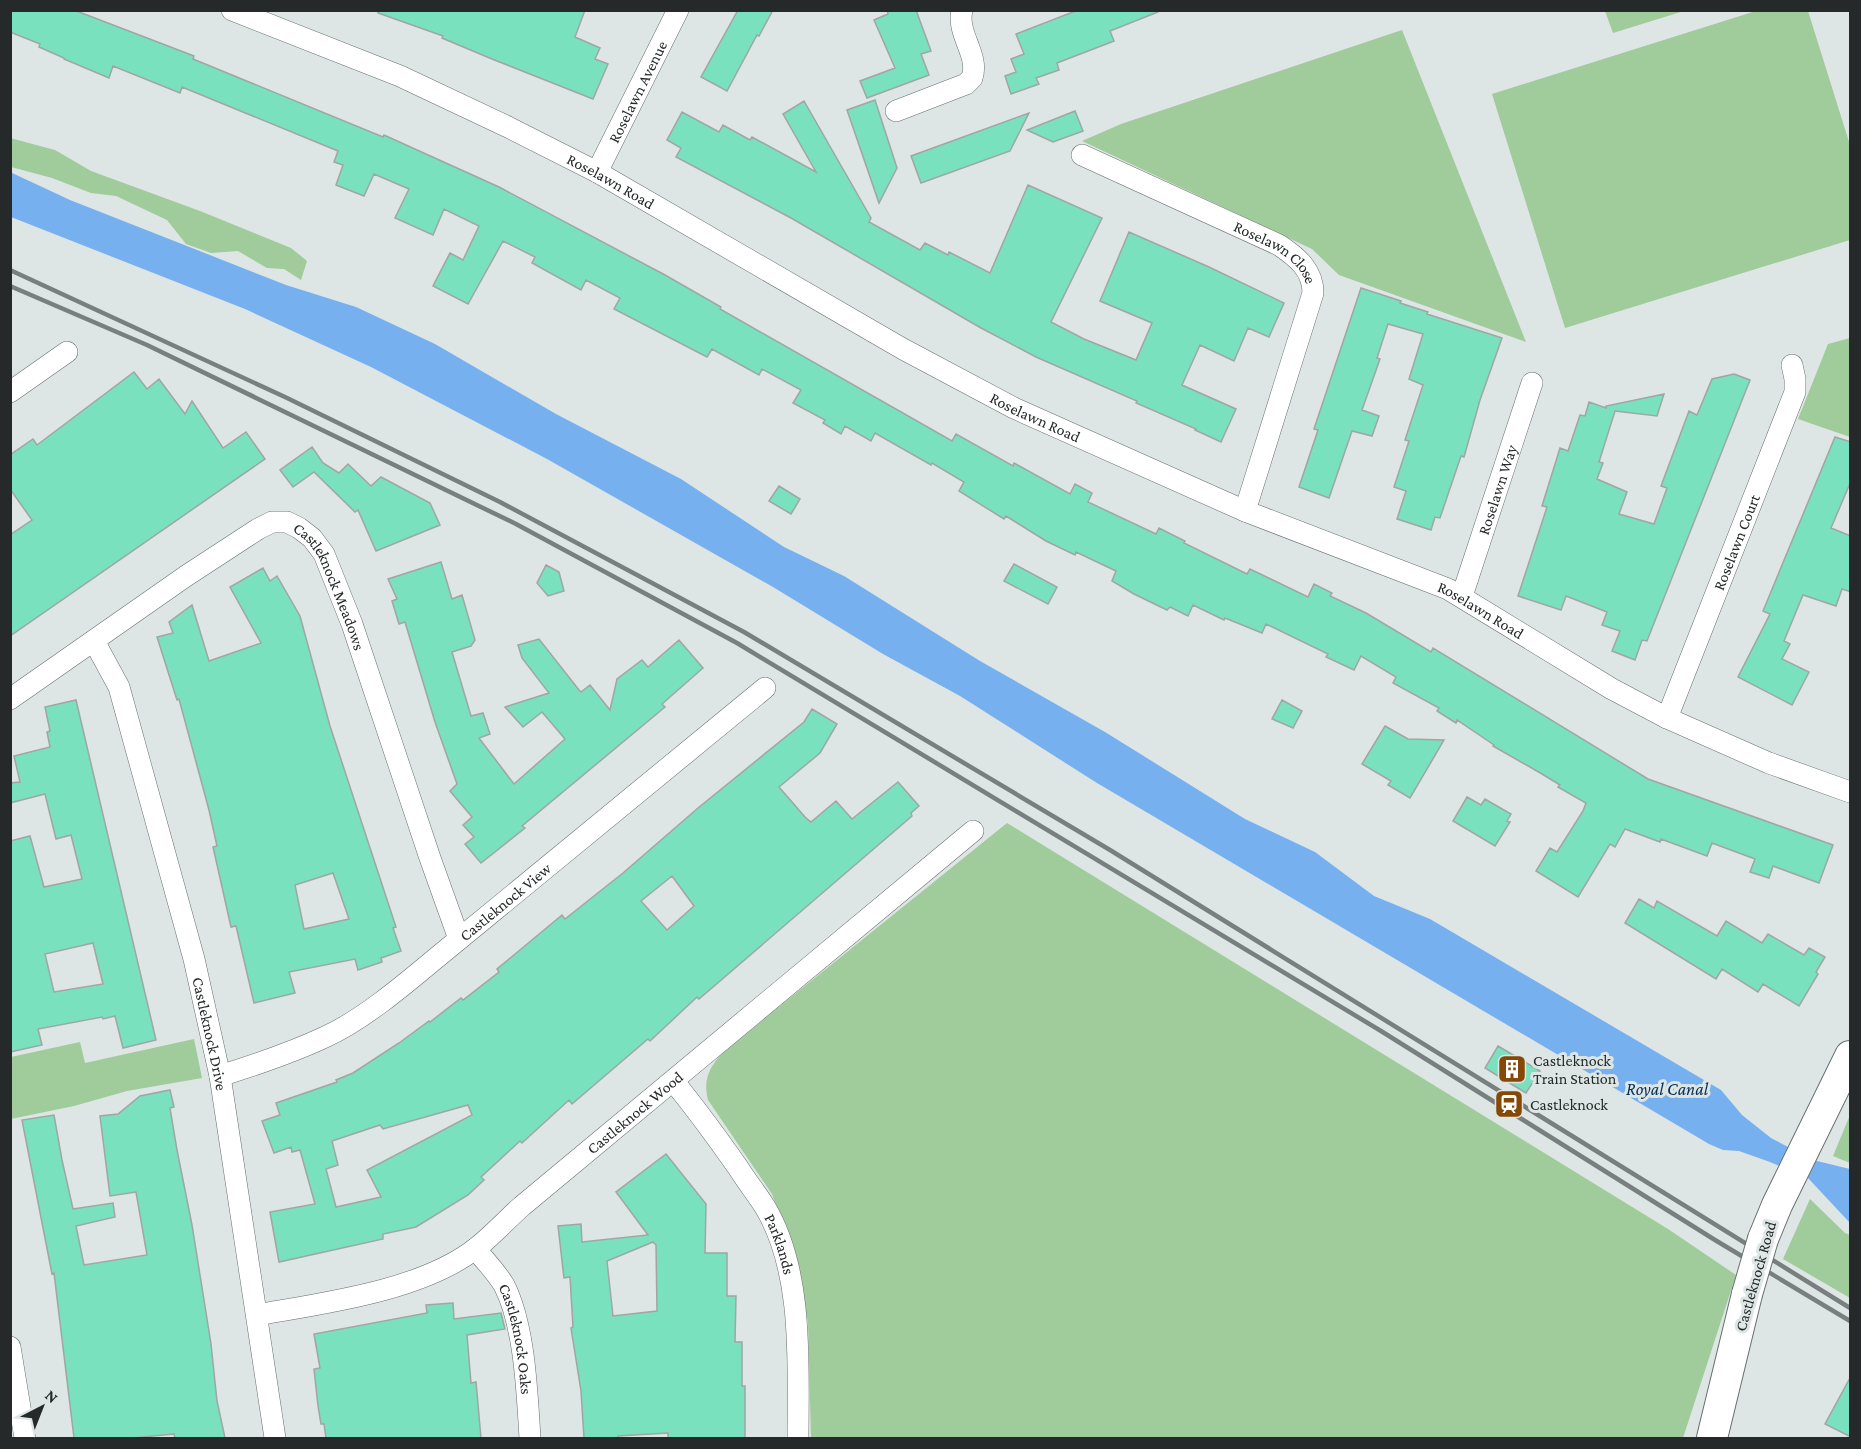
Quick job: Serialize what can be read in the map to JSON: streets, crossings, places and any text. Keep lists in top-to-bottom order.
{
  "streets": {
    "main road": ["Castleknock Road"],
    "street": [
      "Roselawn Avenue",
      "Roselawn Road",
      "Roselawn Close",
      "Roselawn Way",
      "Roselawn Court",
      "Castleknock Meadows",
      "Castleknock View",
      "Castleknock Drive",
      "Castleknock Wood",
      "Parklands",
      "Castleknock Oaks"
    ]
  },
  "crossings": [
    ["Roselawn Avenue", "Roselawn Road"],
    ["Roselawn Road", "Roselawn Close"],
    ["Roselawn Road", "Roselawn Way"],
    ["Roselawn Road", "Roselawn Court"],
    ["Castleknock Meadows", "Castleknock View"],
    ["Castleknock Meadows", "Castleknock Drive"],
    ["Castleknock View", "Castleknock Drive"],
    ["Castleknock Drive", "Castleknock Wood"],
    ["Castleknock Wood", "Parklands"],
    ["Castleknock Wood", "Castleknock Oaks"]
  ],
  "water": ["Royal Canal"],
  "places": {
    "building": ["Castleknock Train Station"],
    "station": ["Castleknock"]
  },
  "north": "top right"
}
